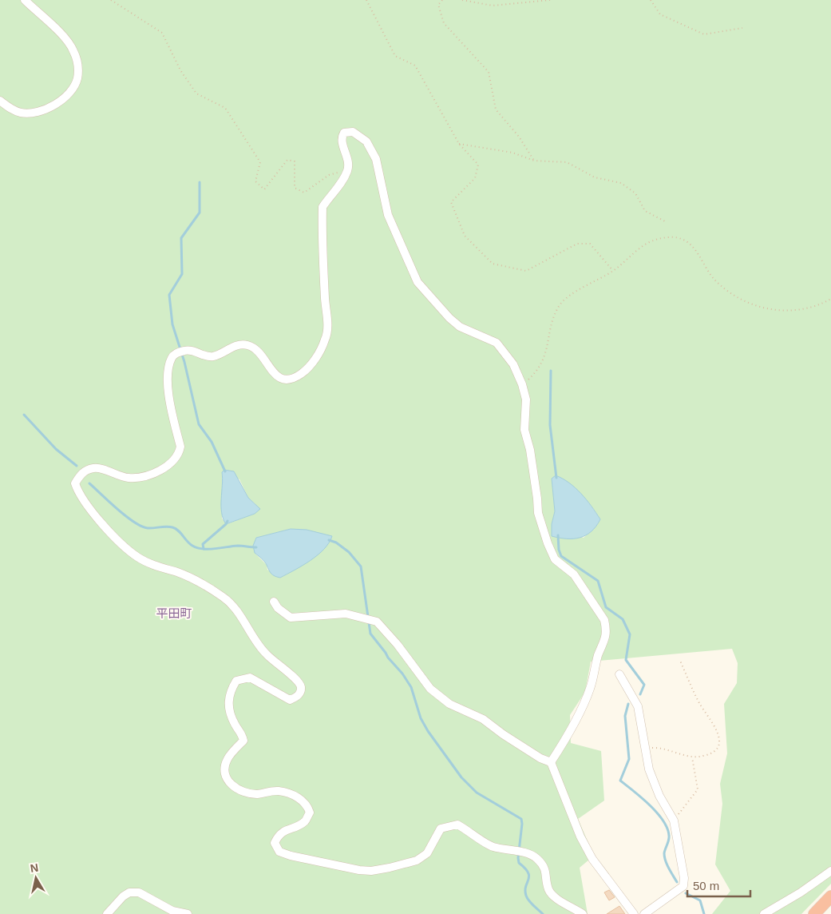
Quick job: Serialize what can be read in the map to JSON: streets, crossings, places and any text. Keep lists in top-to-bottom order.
{
  "districts": ["平田町"],
  "scale_bar": "50 m",
  "north": "top"
}
